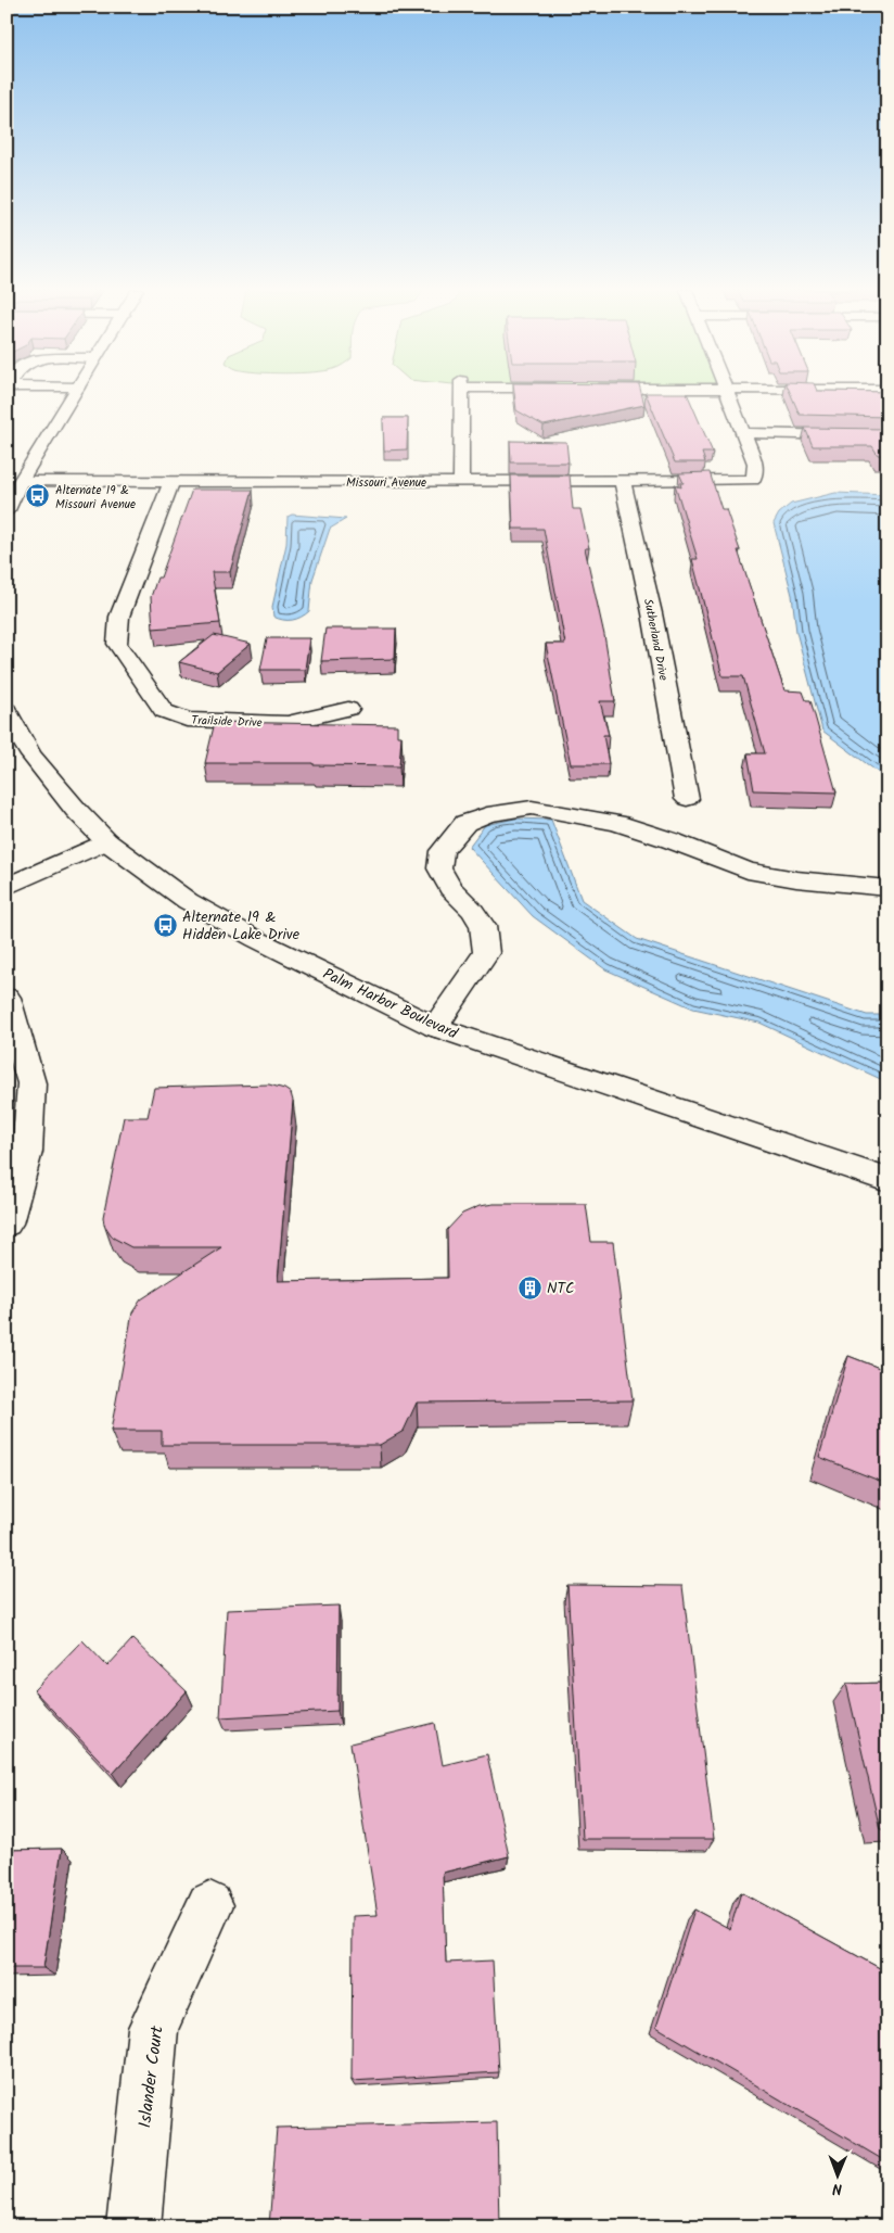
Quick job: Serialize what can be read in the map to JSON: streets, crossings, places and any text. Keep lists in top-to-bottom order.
{
  "streets": {
    "street": [
      "Missouri Avenue",
      "Sutherland Drive",
      "Trailside Drive",
      "Palm Harbor Boulevard",
      "Islander Court"
    ]
  },
  "crossings": [
    ["Missouri Avenue", "Sutherland Drive"],
    ["Missouri Avenue", "Trailside Drive"]
  ],
  "places": {
    "bus stop": ["Alternate 19 & Missouri Avenue", "Alternate 19 & Hidden Lake Drive"],
    "building": ["NTC"]
  },
  "north": "bottom"
}
